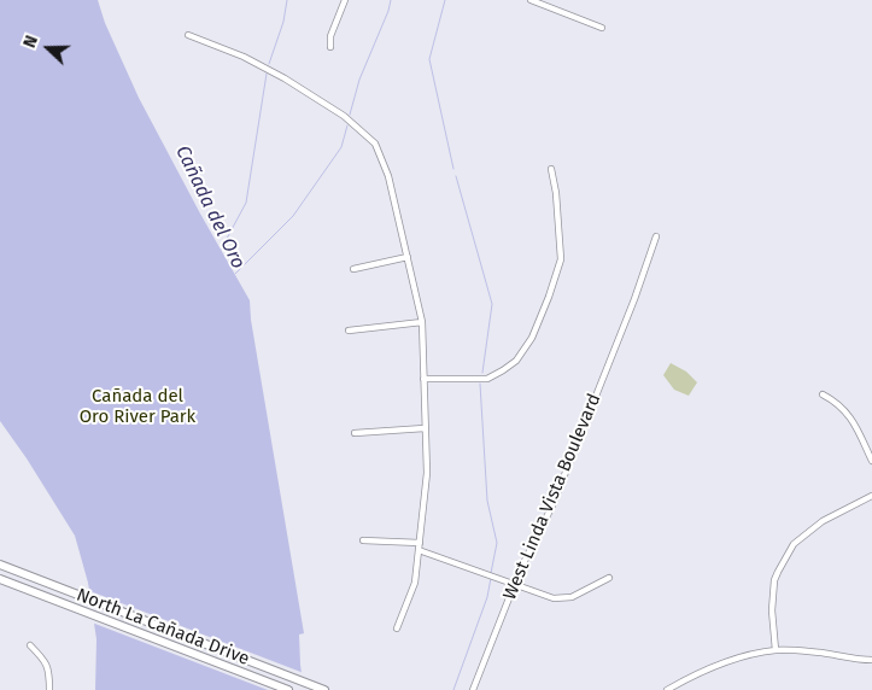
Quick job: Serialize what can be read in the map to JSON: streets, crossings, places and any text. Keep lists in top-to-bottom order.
{
  "streets": {
    "main road": ["North La Cañada Drive"],
    "street": ["West Linda Vista Boulevard"]
  },
  "water": ["Cañada del Oro"],
  "parks": ["Cañada del Oro River Park"],
  "north": "left"
}
